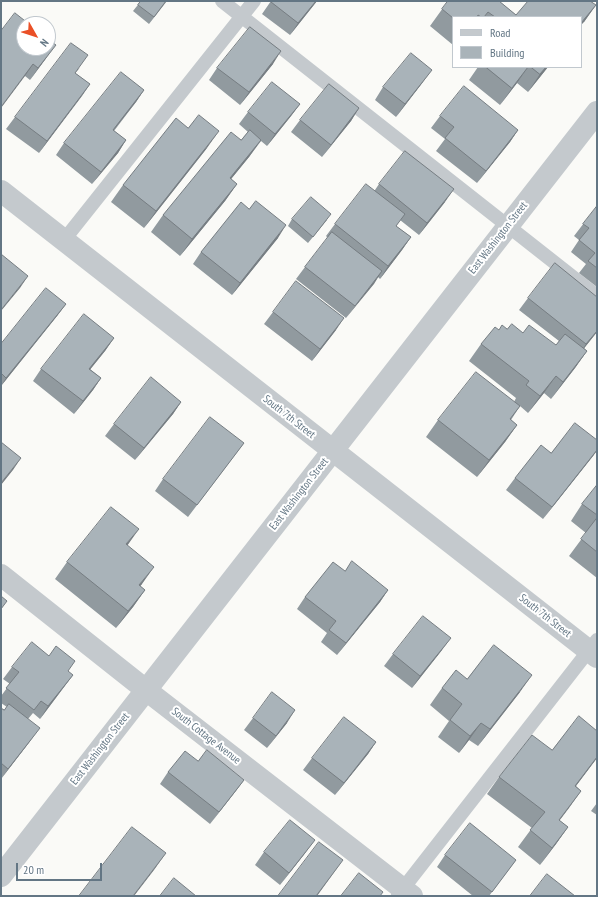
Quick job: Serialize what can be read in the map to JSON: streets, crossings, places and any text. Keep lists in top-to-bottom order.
{
  "streets": {
    "street": ["East Washington Street", "South 7th Street", "South Cottage Avenue"]
  },
  "crossings": [
    ["East Washington Street", "South 7th Street"],
    ["East Washington Street", "South Cottage Avenue"]
  ],
  "legend": ["Road", "Building"],
  "scale_bar": "20 m",
  "north": "bottom right"
}
